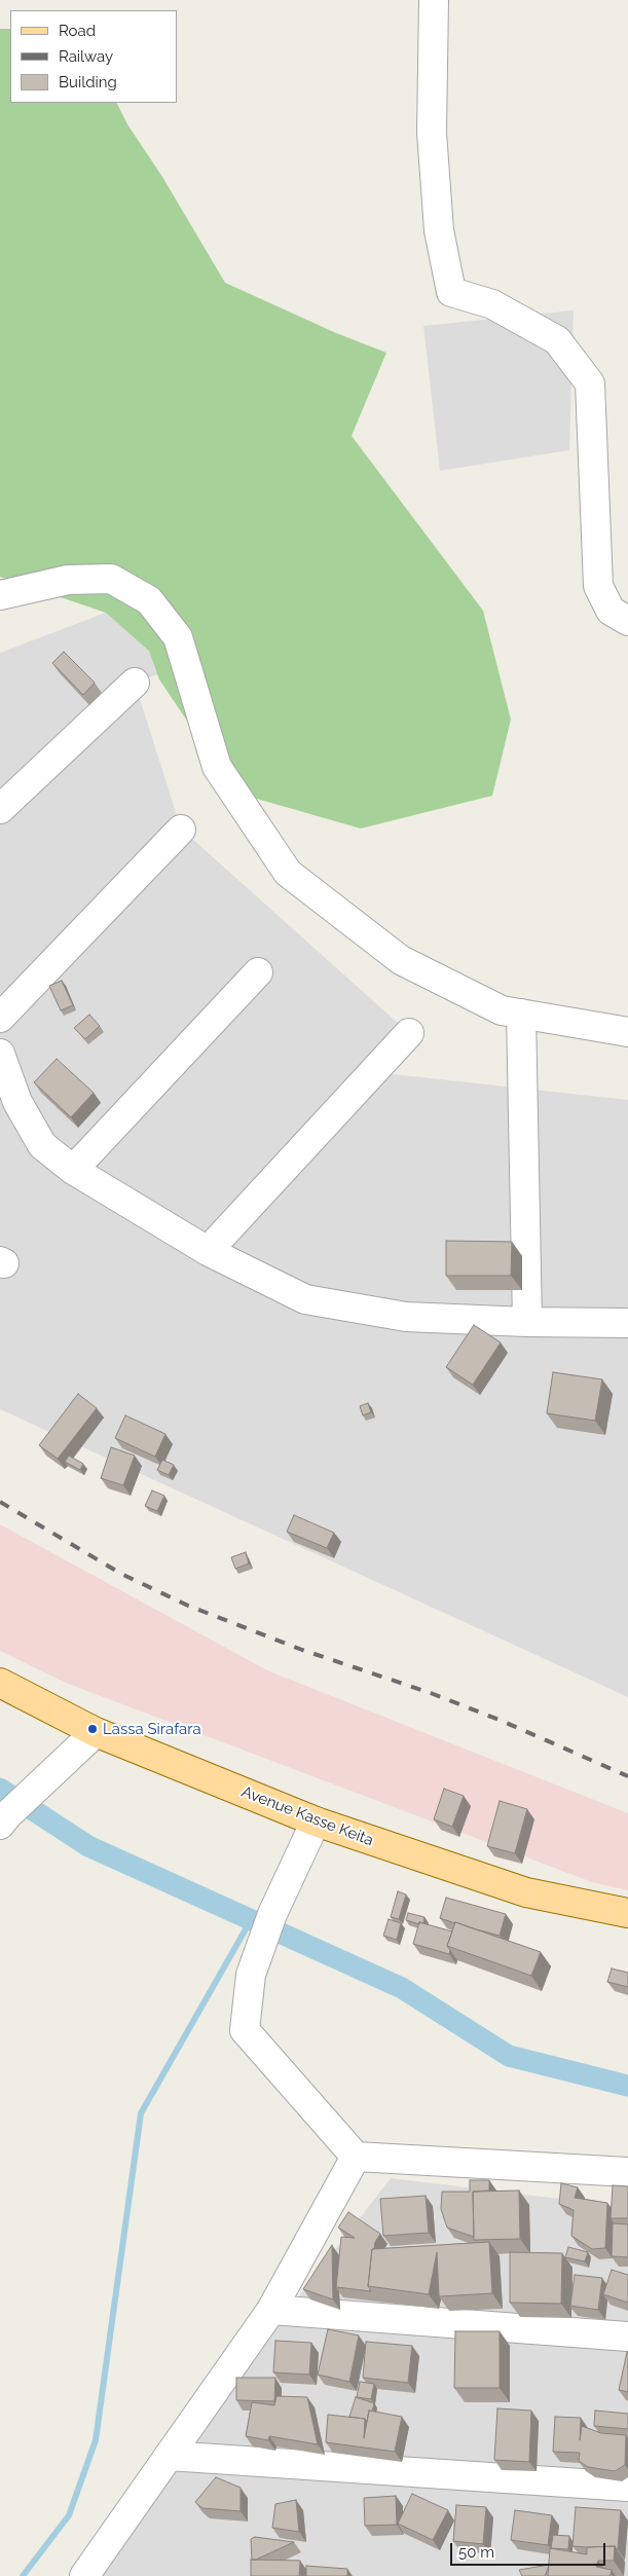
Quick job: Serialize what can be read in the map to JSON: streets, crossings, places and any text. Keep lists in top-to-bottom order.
{
  "streets": {
    "main road": ["Avenue Kasse Keita"]
  },
  "places": ["Lassa Sirafara"],
  "legend": ["Road", "Railway", "Building"],
  "scale_bar": "50 m"
}
